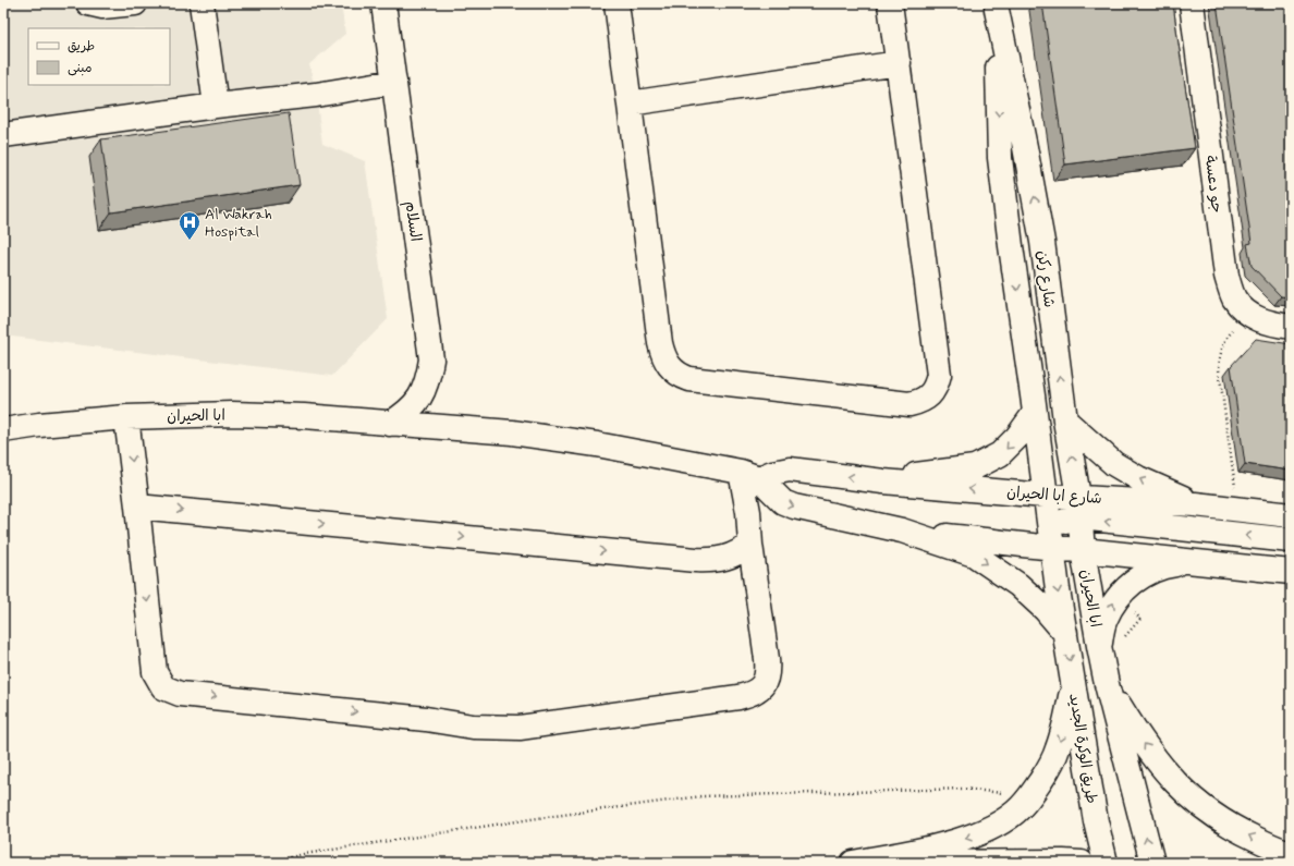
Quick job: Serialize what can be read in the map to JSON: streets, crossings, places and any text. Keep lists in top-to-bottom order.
{
  "streets": {
    "street": [
      "جو دعسة",
      "السلام",
      "شارع ركن",
      "ابا الحيران",
      "شارع ابا الحيران",
      "طريق الوكرة الجديد"
    ]
  },
  "crossings": [
    ["السلام", "ابا الحيران"],
    ["شارع ركن", "ابا الحيران"],
    ["شارع ركن", "شارع ابا الحيران"],
    ["ابا الحيران", "شارع ابا الحيران"],
    ["ابا الحيران", "طريق الوكرة الجديد"]
  ],
  "places": {
    "hospital": ["Al Wakrah Hospital"]
  },
  "legend": ["طريق", "مبنى"]
}
